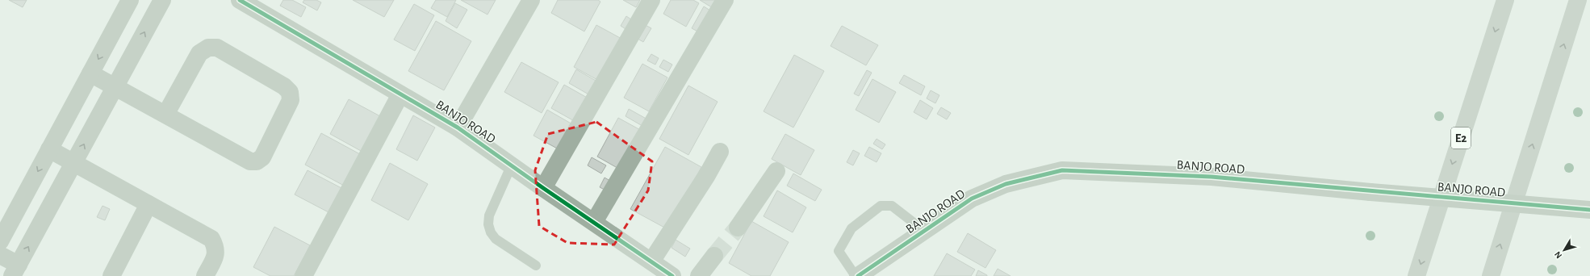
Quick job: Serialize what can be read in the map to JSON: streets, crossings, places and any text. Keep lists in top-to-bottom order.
{
  "streets": {
    "highway": ["E2"],
    "street": ["BANJO ROAD"]
  },
  "north": "bottom left"
}
